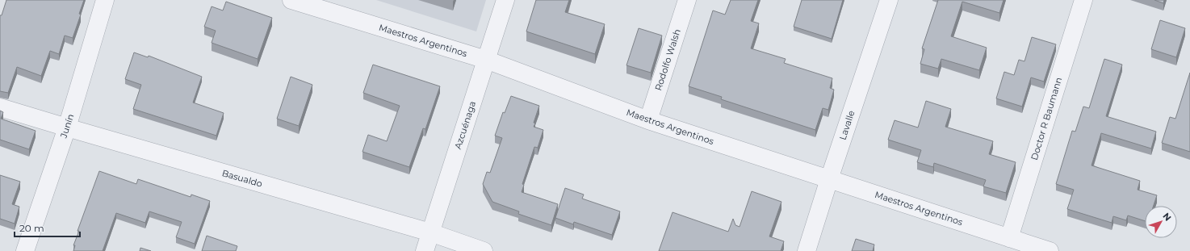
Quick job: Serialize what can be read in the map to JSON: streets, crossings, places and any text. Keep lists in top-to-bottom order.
{
  "streets": {
    "street": [
      "Maestros Argentinos",
      "Rodolfo Walsh",
      "Doctor R Baumann",
      "Azcuénaga",
      "Lavalle",
      "Junín",
      "Basualdo"
    ]
  },
  "crossings": [
    ["Maestros Argentinos", "Rodolfo Walsh"],
    ["Maestros Argentinos", "Doctor R Baumann"],
    ["Maestros Argentinos", "Azcuénaga"],
    ["Maestros Argentinos", "Lavalle"],
    ["Azcuénaga", "Basualdo"],
    ["Junín", "Basualdo"]
  ],
  "scale_bar": "20 m",
  "north": "top right"
}
